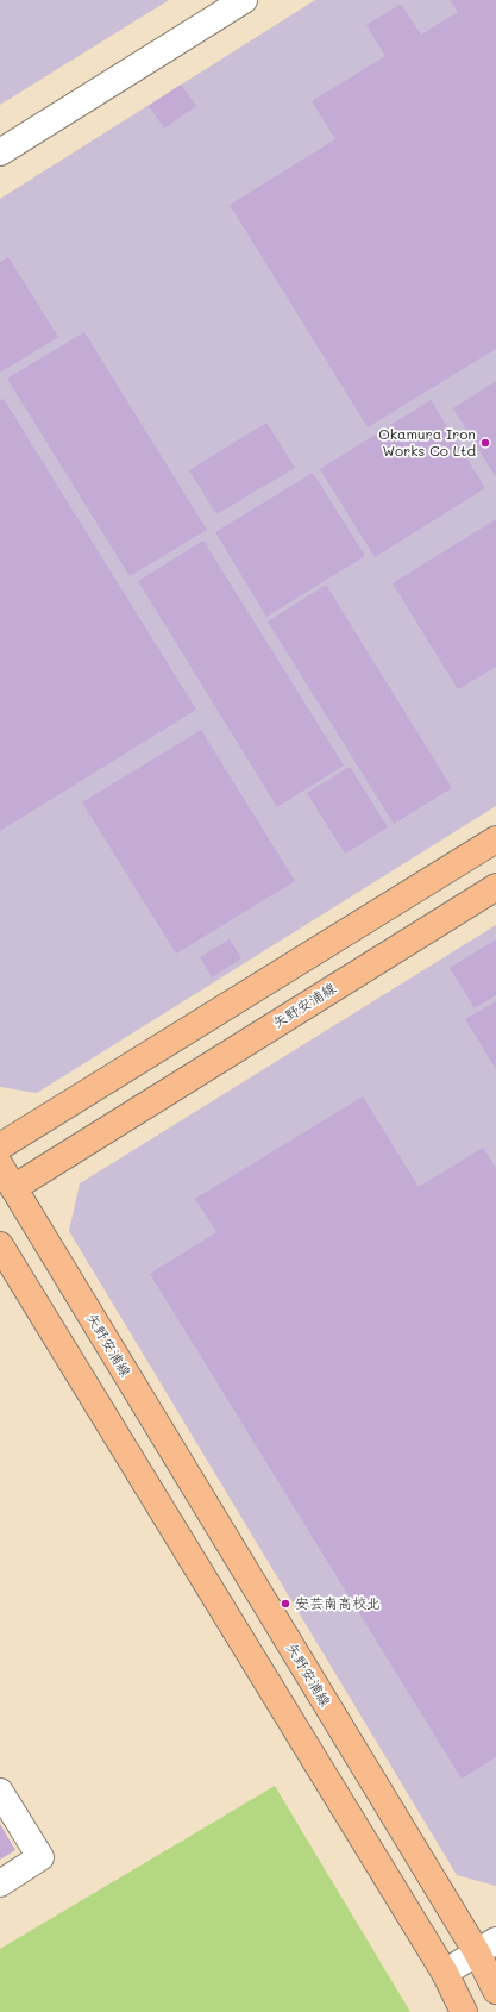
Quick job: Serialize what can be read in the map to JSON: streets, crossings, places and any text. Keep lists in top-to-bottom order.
{
  "streets": {
    "main road": ["矢野安浦線"]
  },
  "places": ["Okamura Iron Works Co Ltd", "安芸南高校北"]
}
